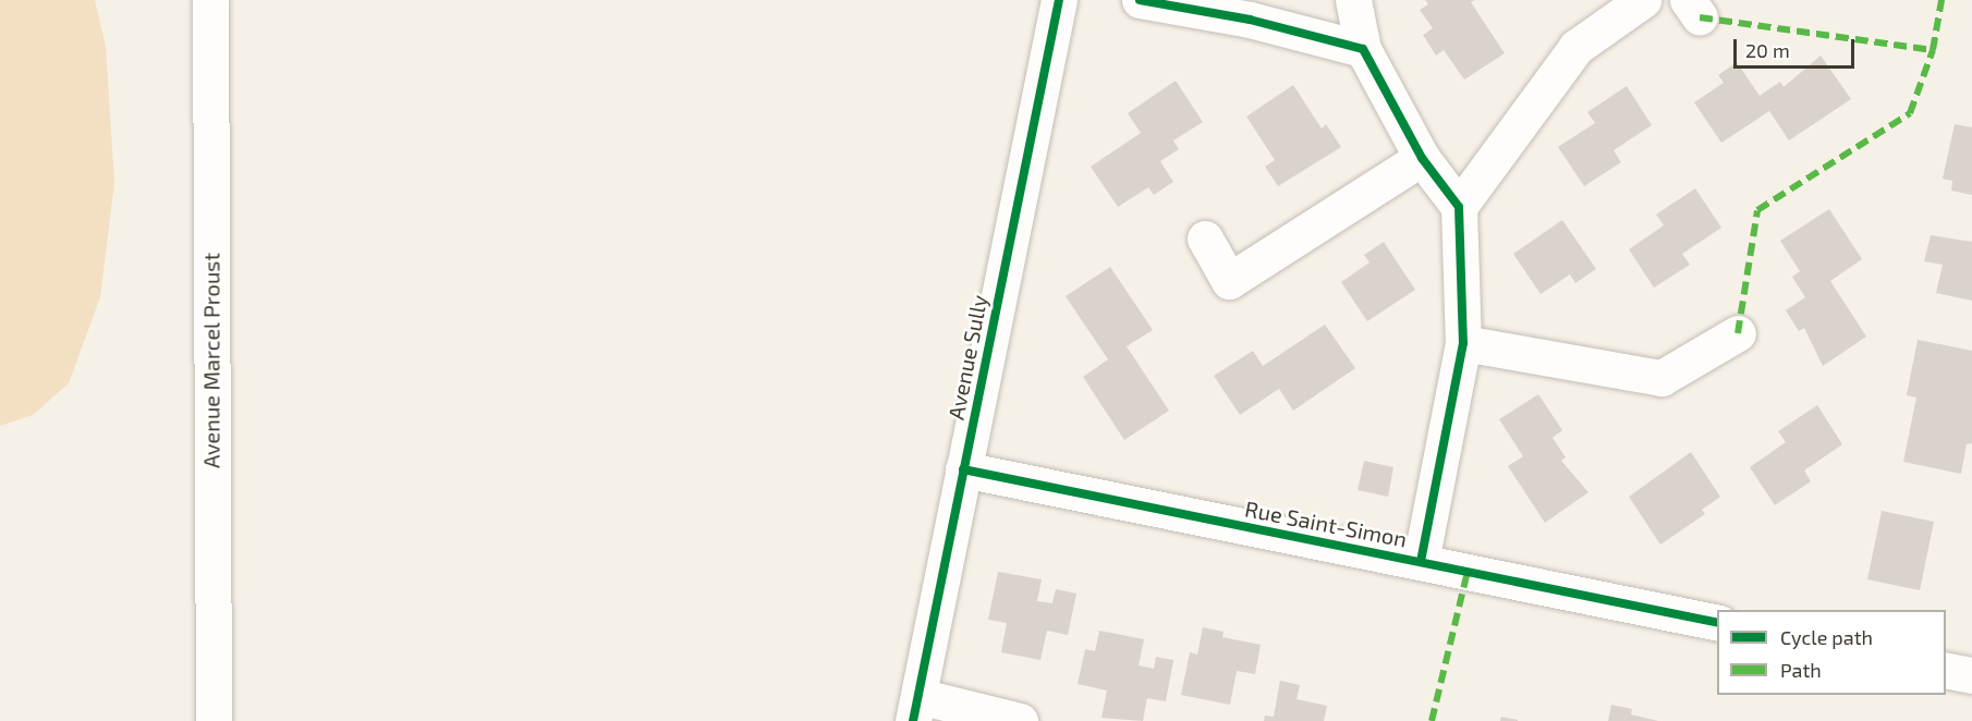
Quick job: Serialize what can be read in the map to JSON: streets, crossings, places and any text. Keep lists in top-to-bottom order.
{
  "streets": {
    "street": ["Avenue Sully", "Avenue Marcel Proust", "Rue Saint-Simon"]
  },
  "crossings": [
    ["Avenue Sully", "Rue Saint-Simon"]
  ],
  "legend": ["Cycle path", "Path"],
  "scale_bar": "20 m"
}
